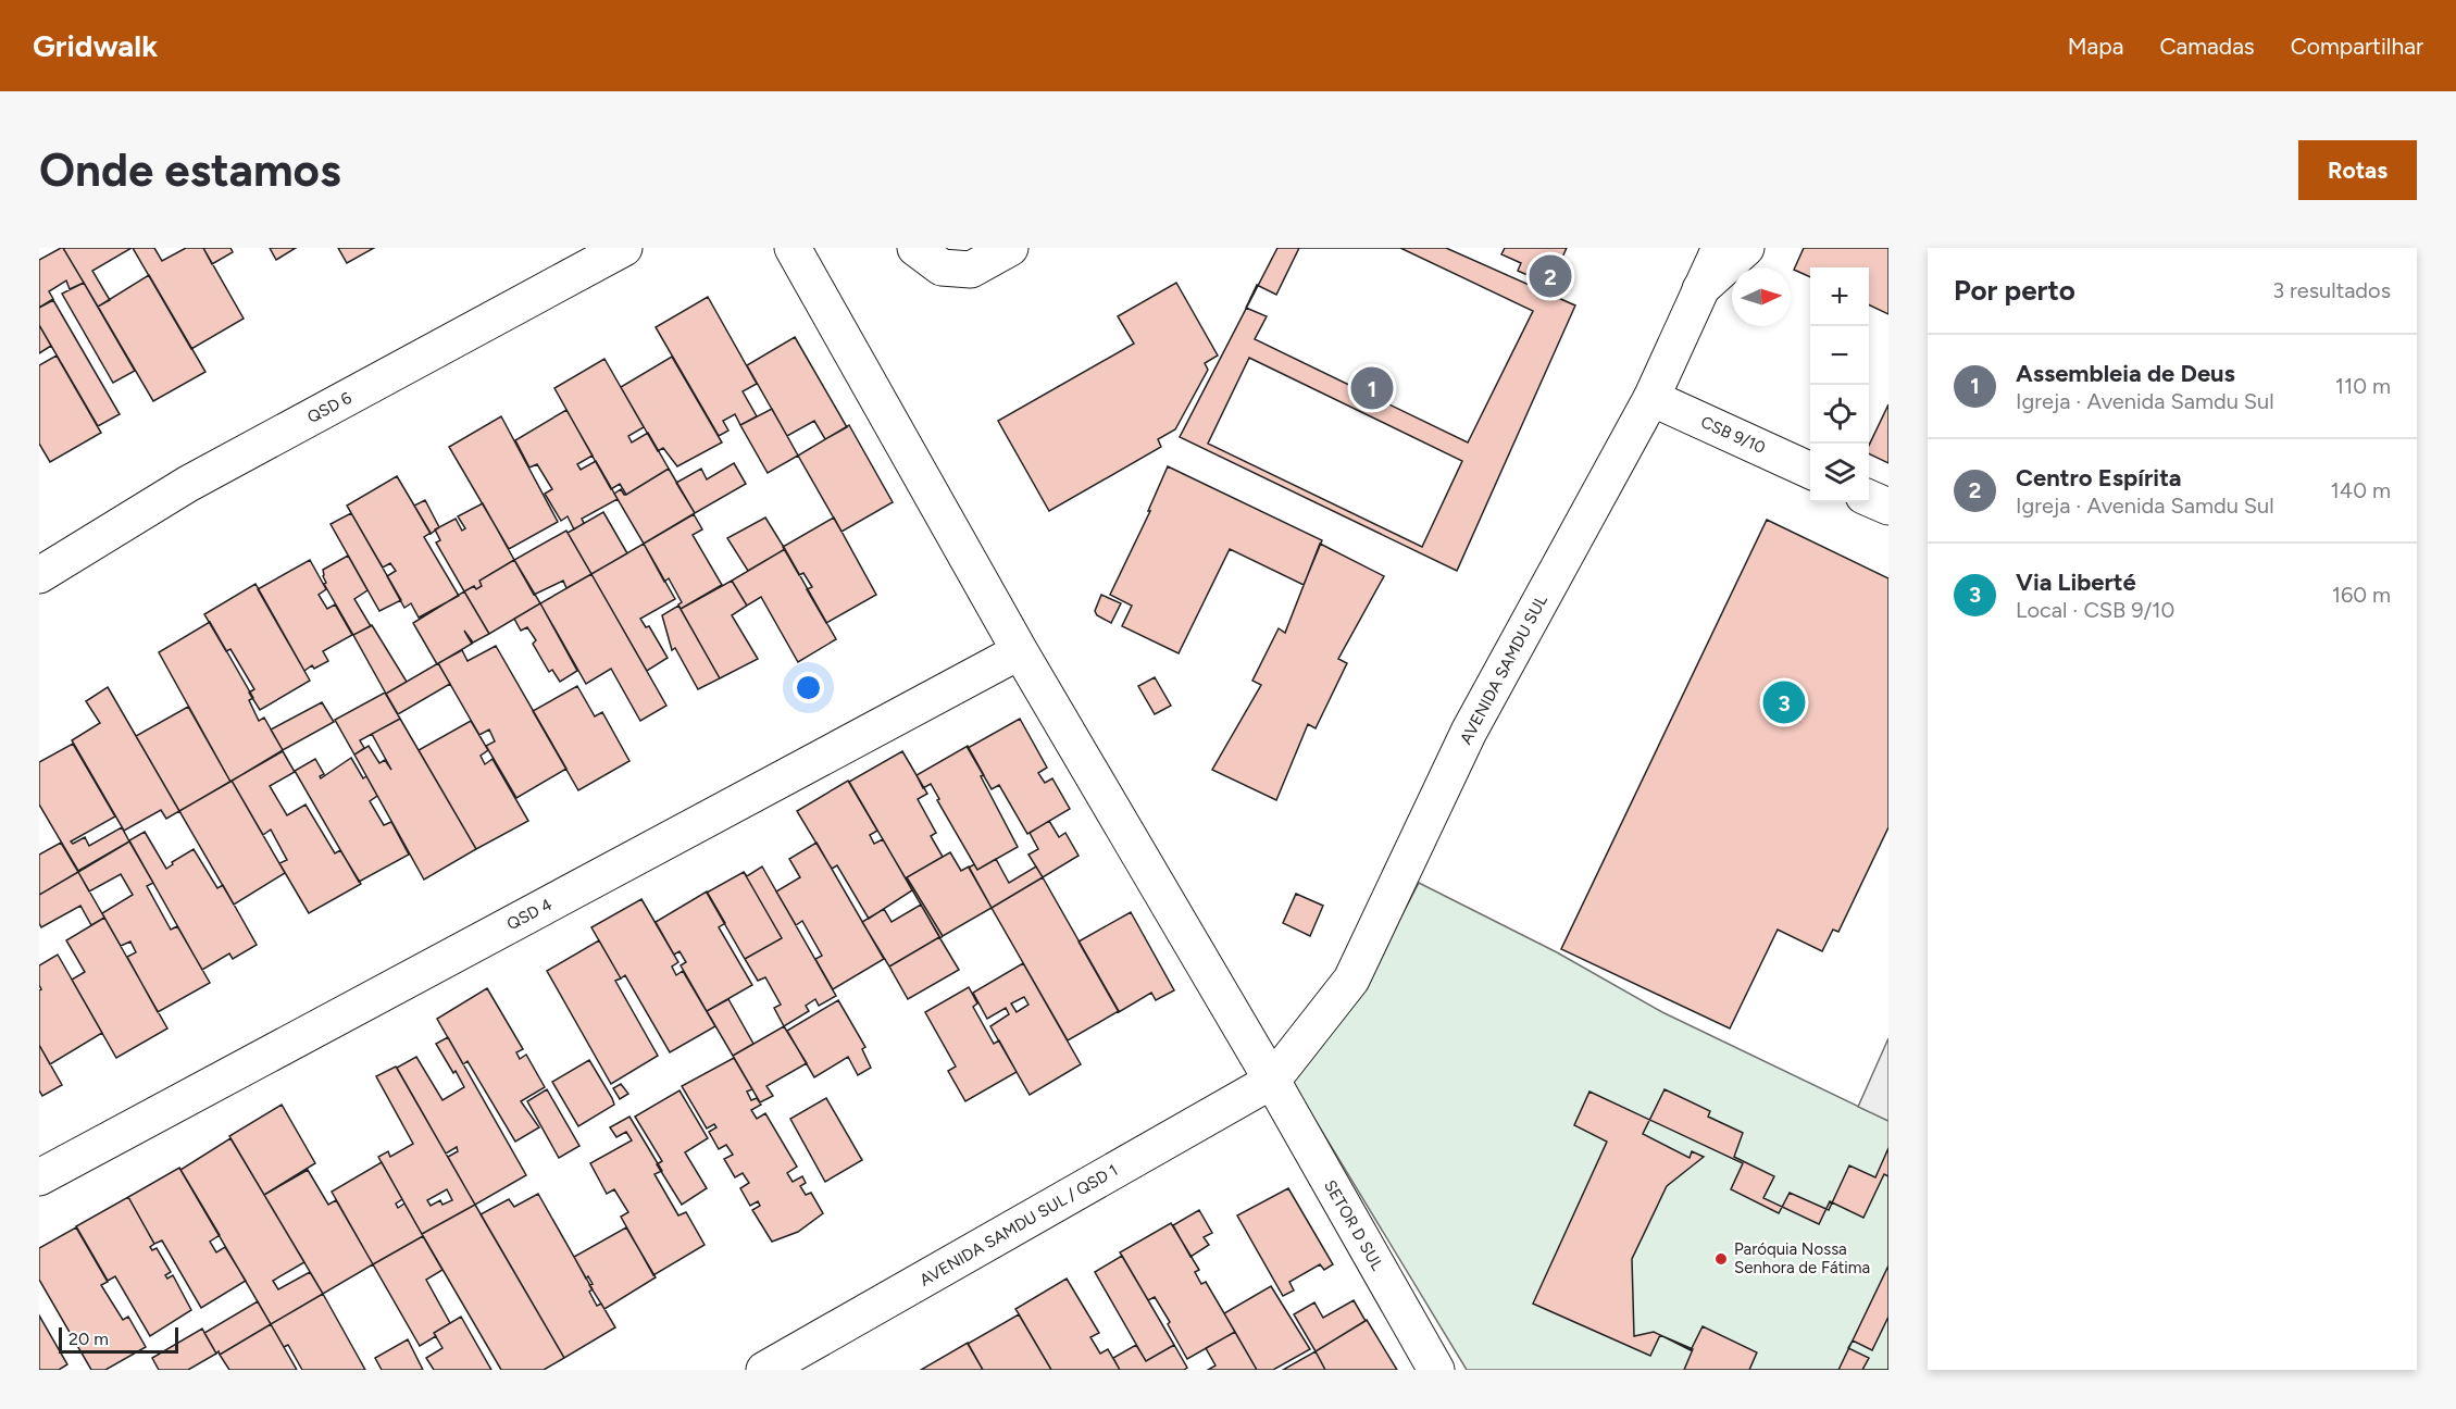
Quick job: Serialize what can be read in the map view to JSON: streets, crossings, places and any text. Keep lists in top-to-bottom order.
{
  "streets": {
    "street": [
      "QSD 6",
      "CSB 9/10",
      "AVENIDA SAMDU SUL",
      "QSD 4",
      "AVENIDA SAMDU SUL / QSD 1",
      "SETOR D SUL"
    ]
  },
  "crossings": [
    ["CSB 9/10", "AVENIDA SAMDU SUL"],
    ["AVENIDA SAMDU SUL", "AVENIDA SAMDU SUL / QSD 1"],
    ["AVENIDA SAMDU SUL", "SETOR D SUL"],
    ["QSD 4", "SETOR D SUL"],
    ["AVENIDA SAMDU SUL / QSD 1", "SETOR D SUL"]
  ],
  "places": ["Paróquia Nossa Senhora de Fátima"],
  "scale_bar": "20 m",
  "north": "right",
  "page": {
    "header": "Gridwalk",
    "nav": ["Mapa", "Camadas", "Compartilhar"],
    "buttons": "Rotas",
    "title": "Onde estamos",
    "heading": ["Por perto", "3 resultados"],
    "pins": ["2", "1", "3"],
    "map_buttons": ["+", "−"],
    "list": [
      {
        "mark": "1",
        "name": "Assembleia de Deus",
        "note": "Igreja · Avenida Samdu Sul",
        "value": "110 m"
      },
      {
        "mark": "2",
        "name": "Centro Espírita",
        "note": "Igreja · Avenida Samdu Sul",
        "value": "140 m"
      },
      {
        "mark": "3",
        "name": "Via Liberté",
        "note": "Local · CSB 9/10",
        "value": "160 m"
      }
    ],
    "scale": "20 m"
  }
}
